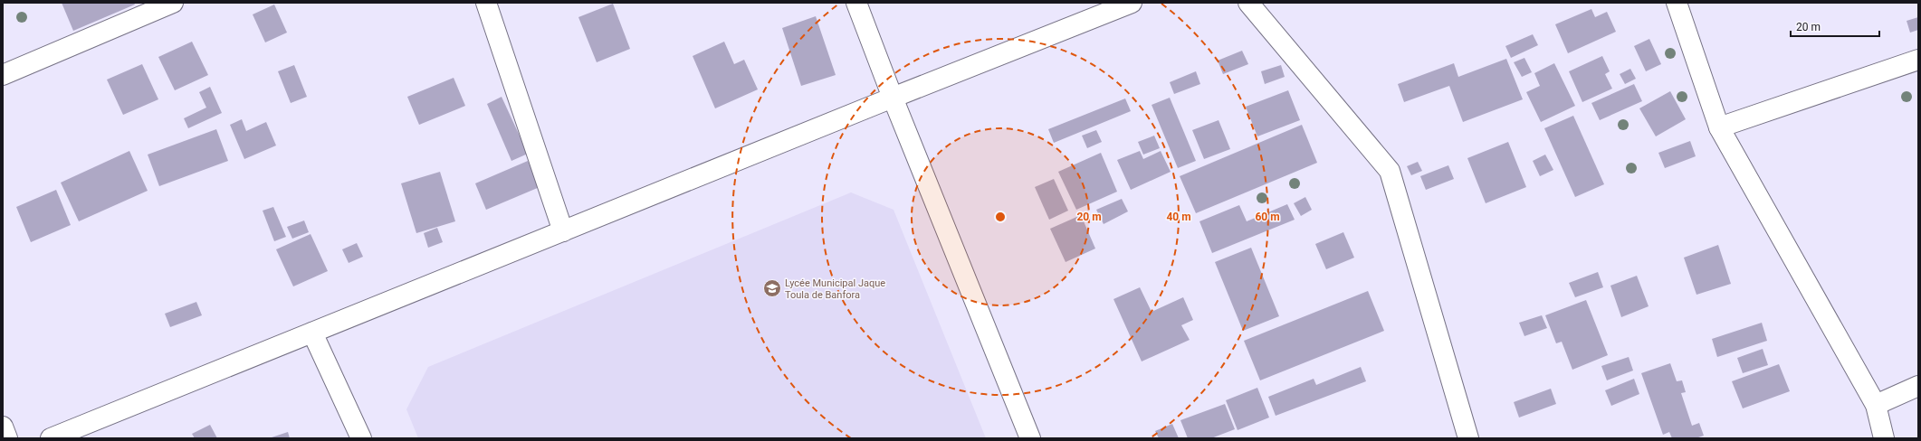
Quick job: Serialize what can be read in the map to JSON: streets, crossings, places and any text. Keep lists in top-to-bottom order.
{
  "places": {
    "school or university": ["Lycée Municipal Jaque Toula de Banfora"]
  },
  "scale_bar": "20 m",
  "rings": ["20 m", "40 m", "60 m"]
}
